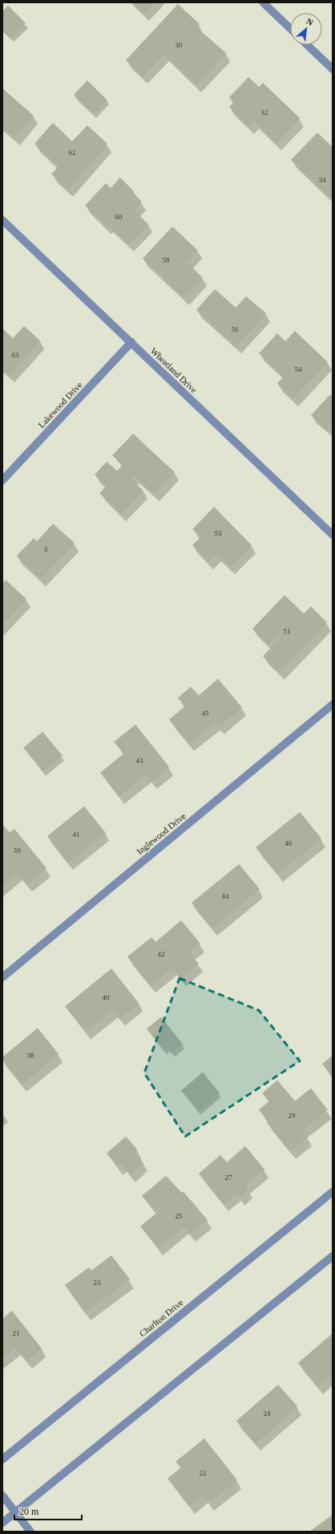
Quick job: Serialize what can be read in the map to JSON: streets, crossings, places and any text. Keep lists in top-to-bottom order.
{
  "streets": {
    "street": [
      "Wheatland Drive",
      "Lakewood Drive",
      "Inglewood Drive",
      "Charlton Drive"
    ]
  },
  "crossings": [
    ["Wheatland Drive", "Lakewood Drive"]
  ],
  "house_numbers": [
    "30",
    "32",
    "62",
    "34",
    "60",
    "58",
    "56",
    "63",
    "54",
    "53",
    "3",
    "51",
    "45",
    "43",
    "41",
    "46",
    "39",
    "44",
    "42",
    "40",
    "38",
    "29",
    "27",
    "25",
    "23",
    "21",
    "24",
    "22"
  ],
  "scale_bar": "20 m",
  "north": "top right"
}
